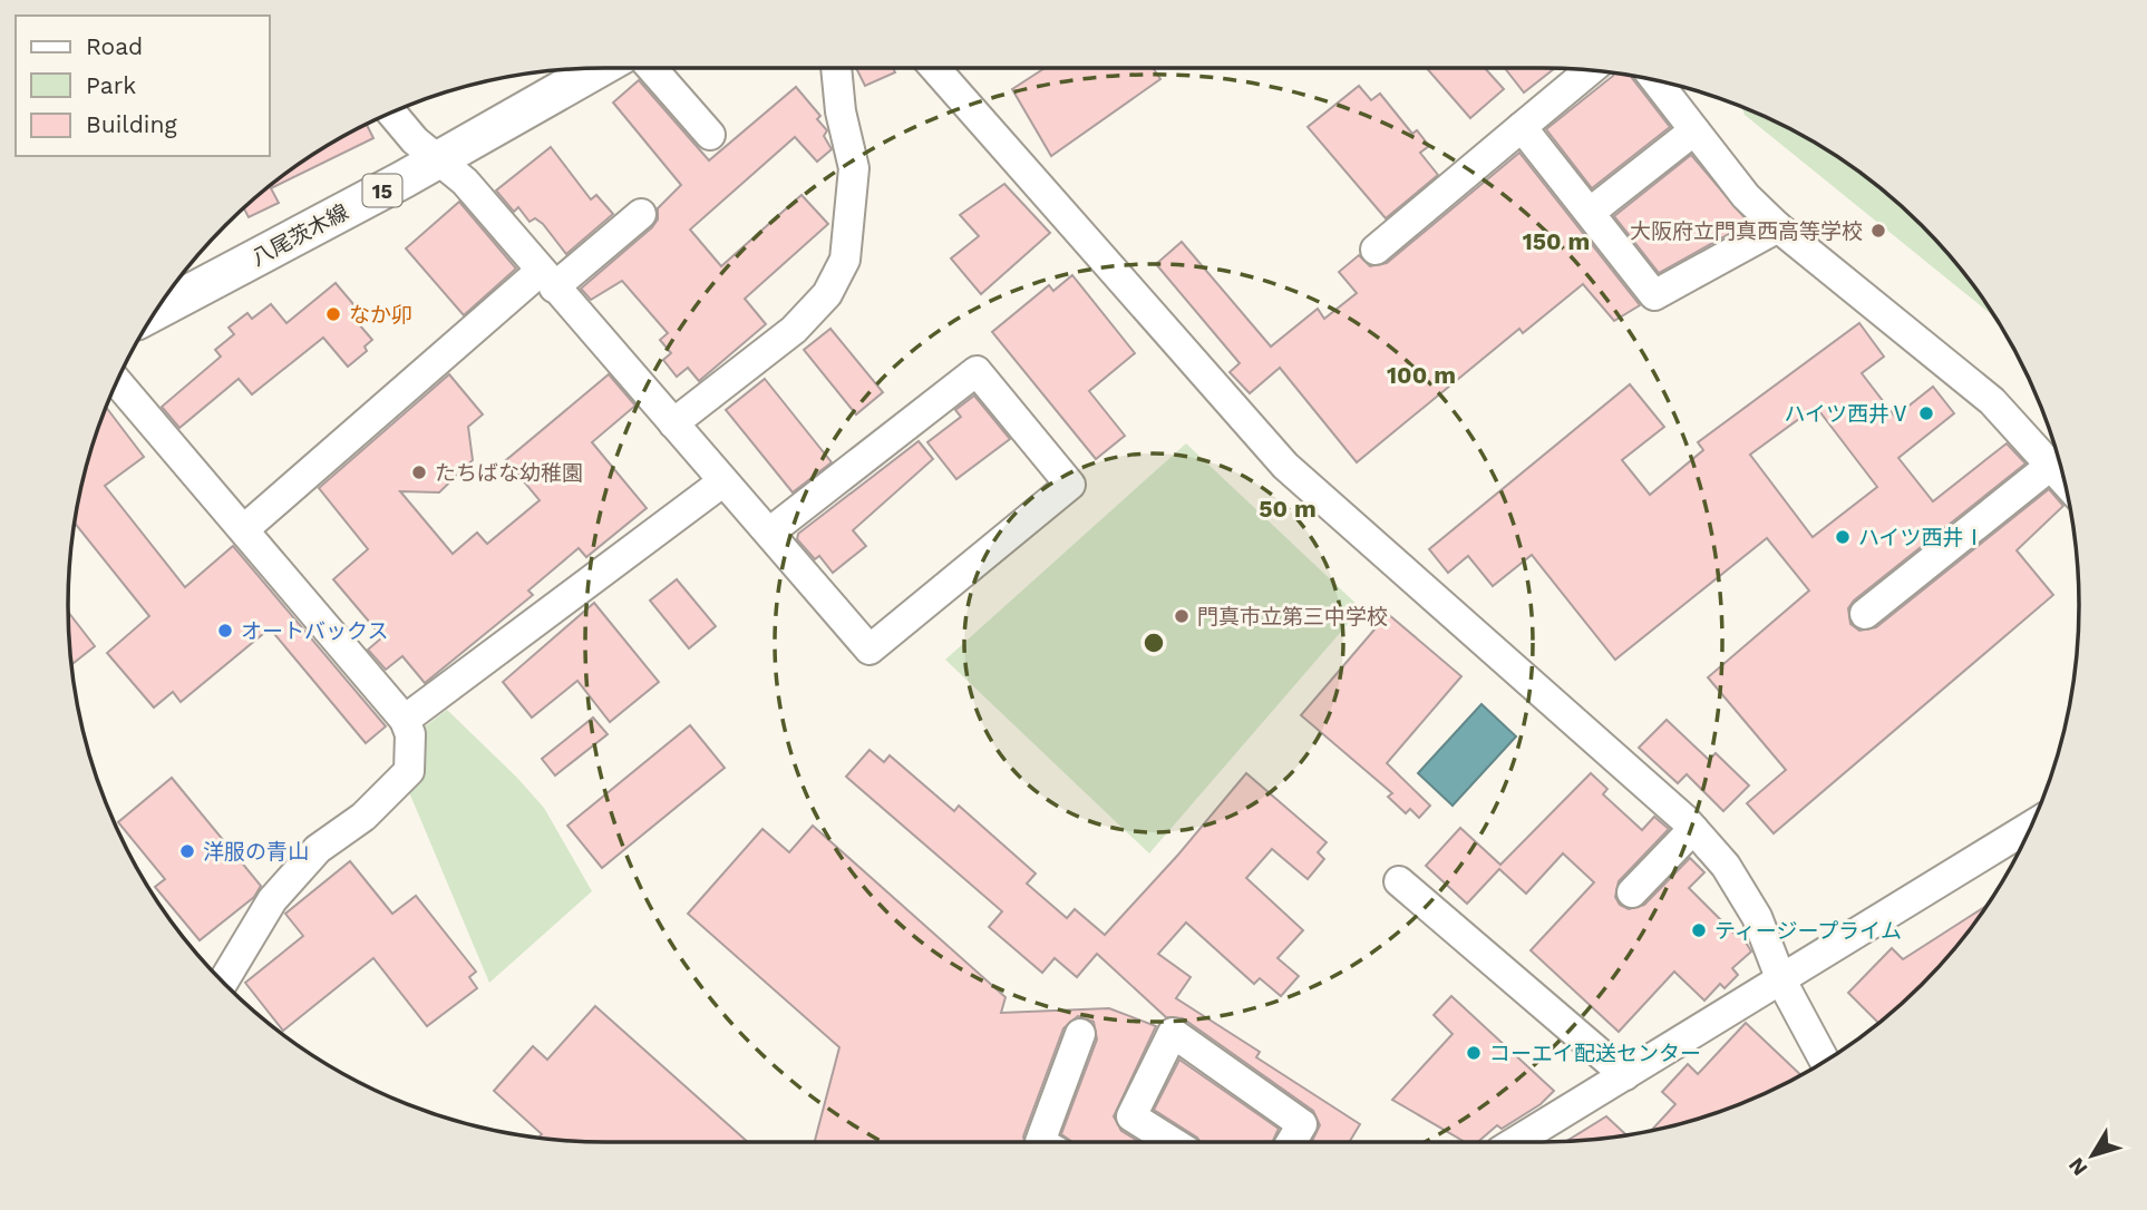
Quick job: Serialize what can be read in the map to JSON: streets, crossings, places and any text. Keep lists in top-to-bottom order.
{
  "streets": {
    "main road": ["15", "八尾茨木線"]
  },
  "places": [
    "大阪府立門真西高等学校",
    "なか卯",
    "ハイツ西井Ⅴ",
    "たちばな幼稚園",
    "ハイツ西井Ⅰ",
    "門真市立第三中学校",
    "オートバックス",
    "洋服の青山",
    "ティージープライム",
    "コーエイ配送センター"
  ],
  "legend": ["Road", "Park", "Building"],
  "north": "bottom left",
  "rings": ["150 m", "100 m", "50 m"]
}
